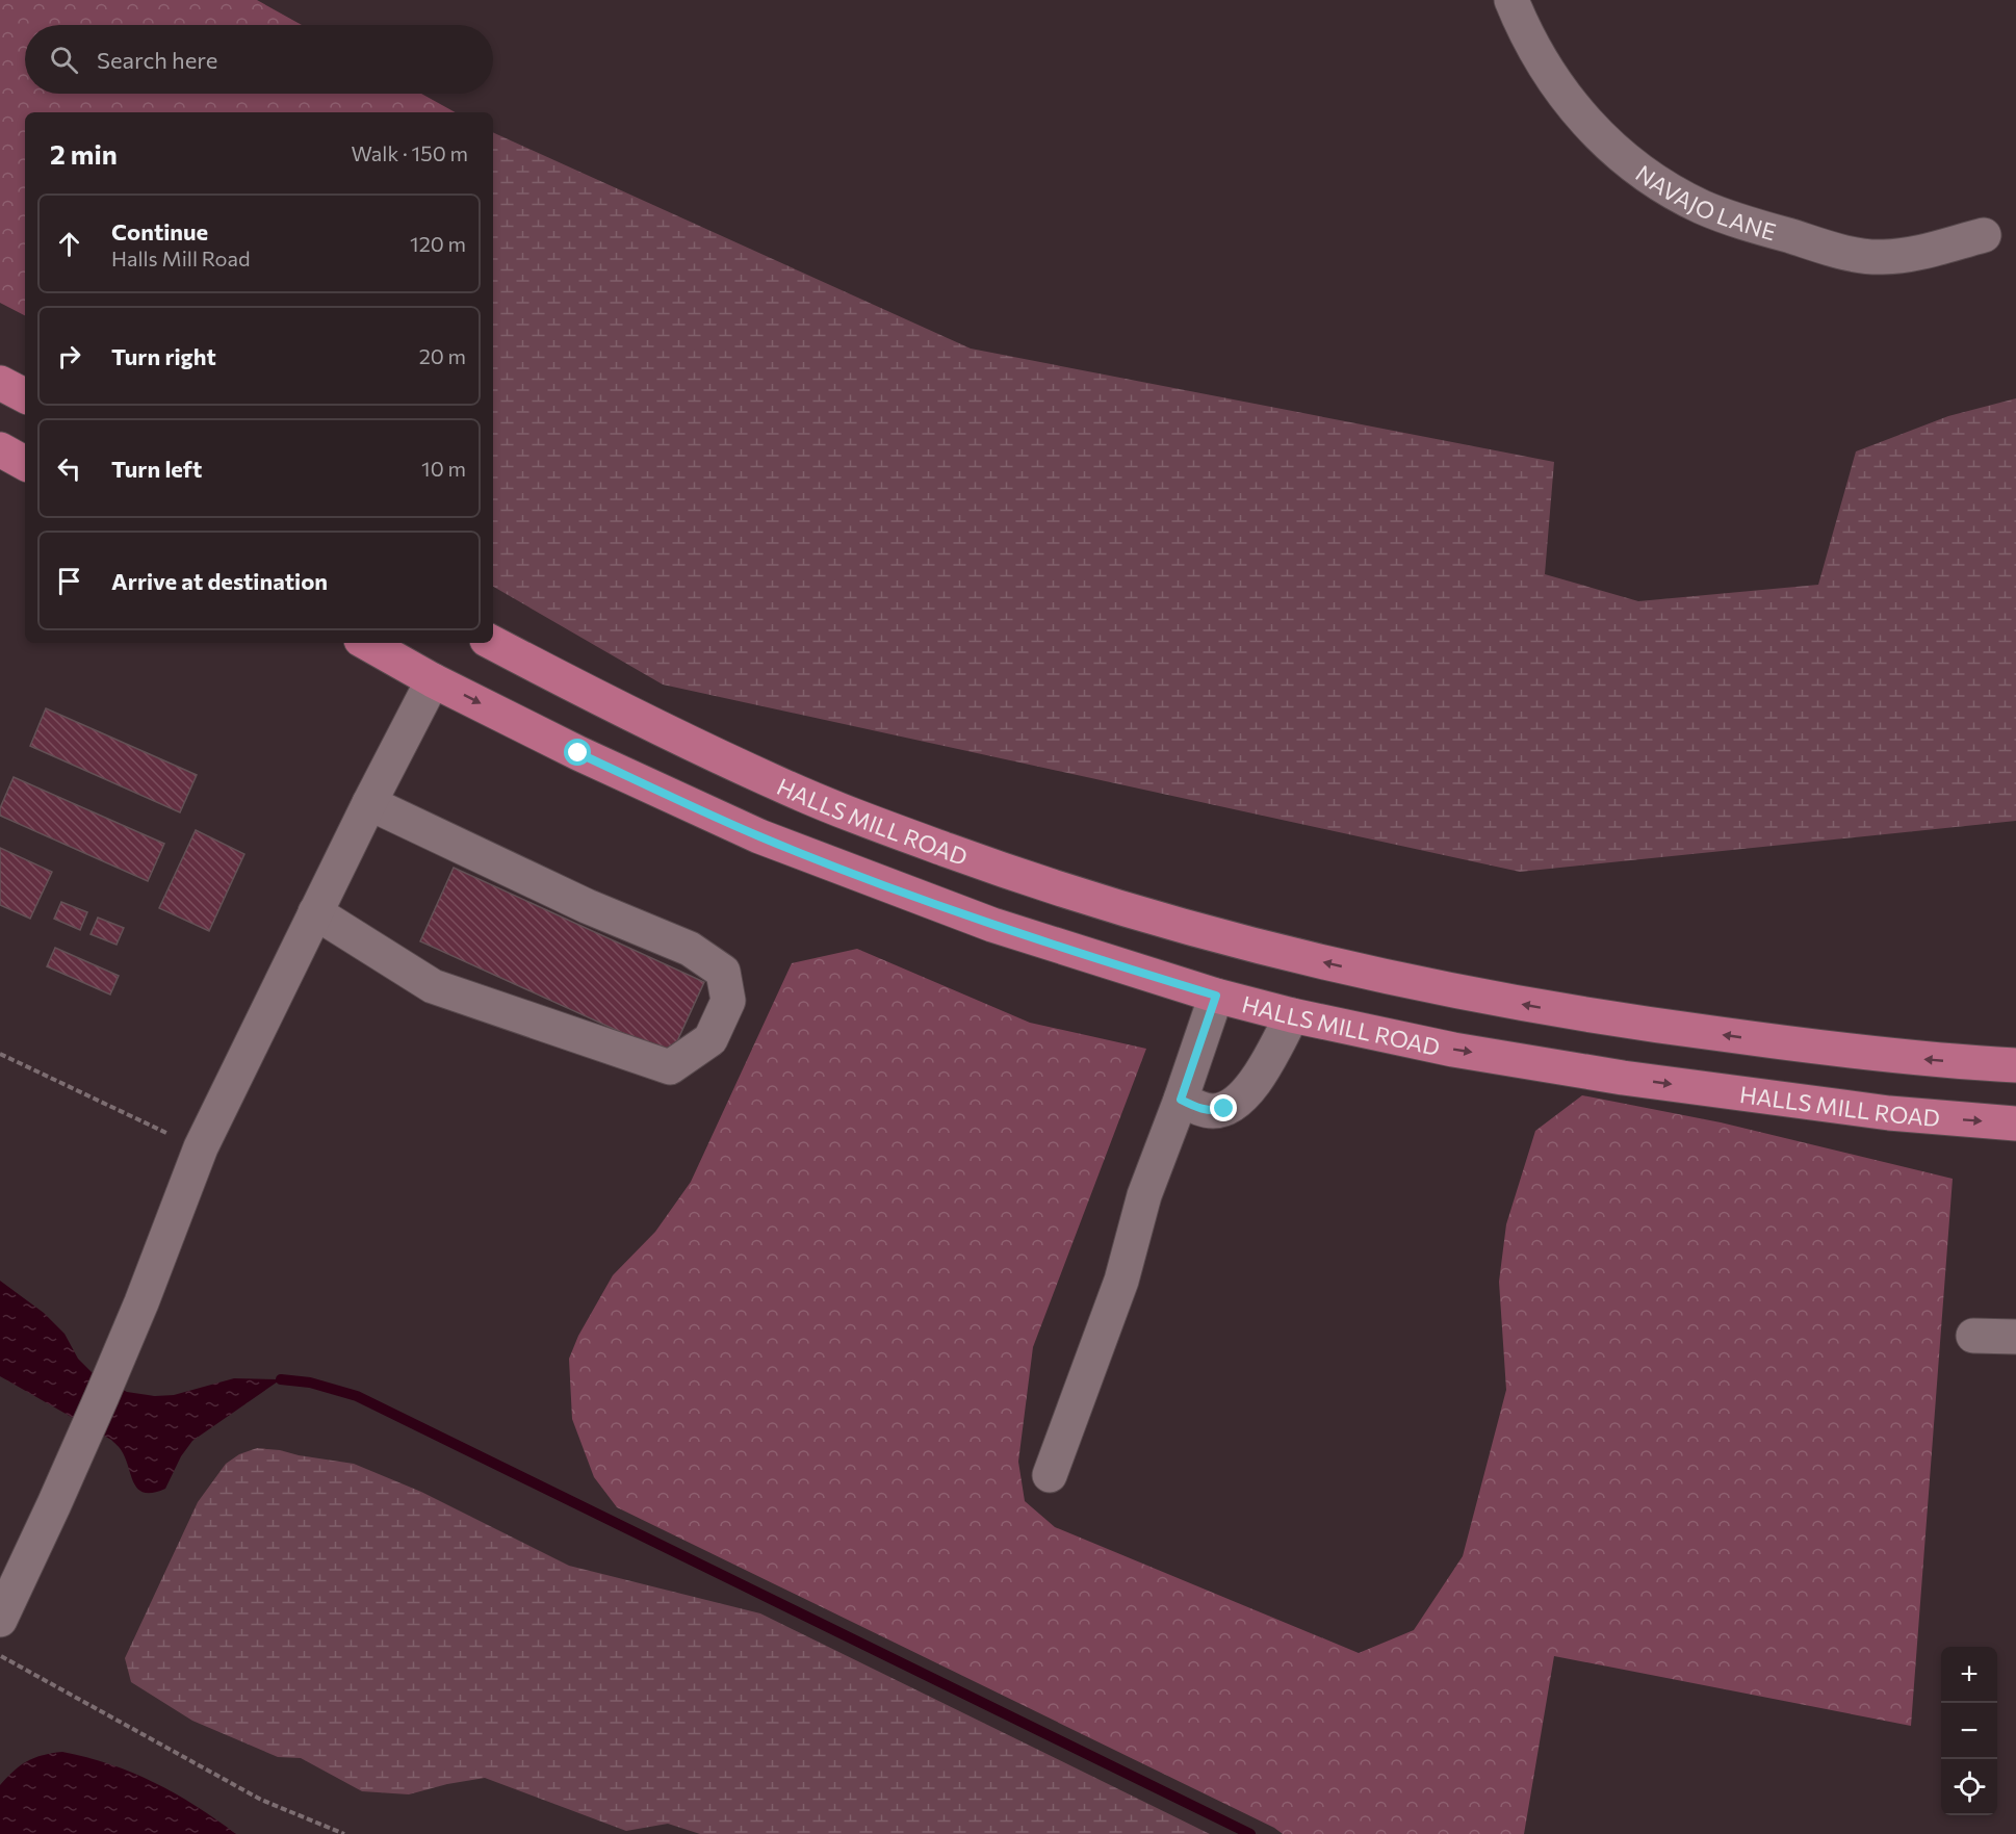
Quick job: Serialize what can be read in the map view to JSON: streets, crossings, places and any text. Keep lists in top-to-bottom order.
{
  "streets": {
    "main road": ["HALLS MILL ROAD"],
    "street": ["NAVAJO LANE"]
  },
  "page": {
    "search": "Search here",
    "heading": ["2 min", "Walk · 150 m"],
    "list": [
      ["Continue", "Halls Mill Road", "120 m"],
      ["Turn right", "20 m"],
      ["Turn left", "10 m"],
      "Arrive at destination"
    ],
    "map_buttons": ["+", "−"]
  }
}
